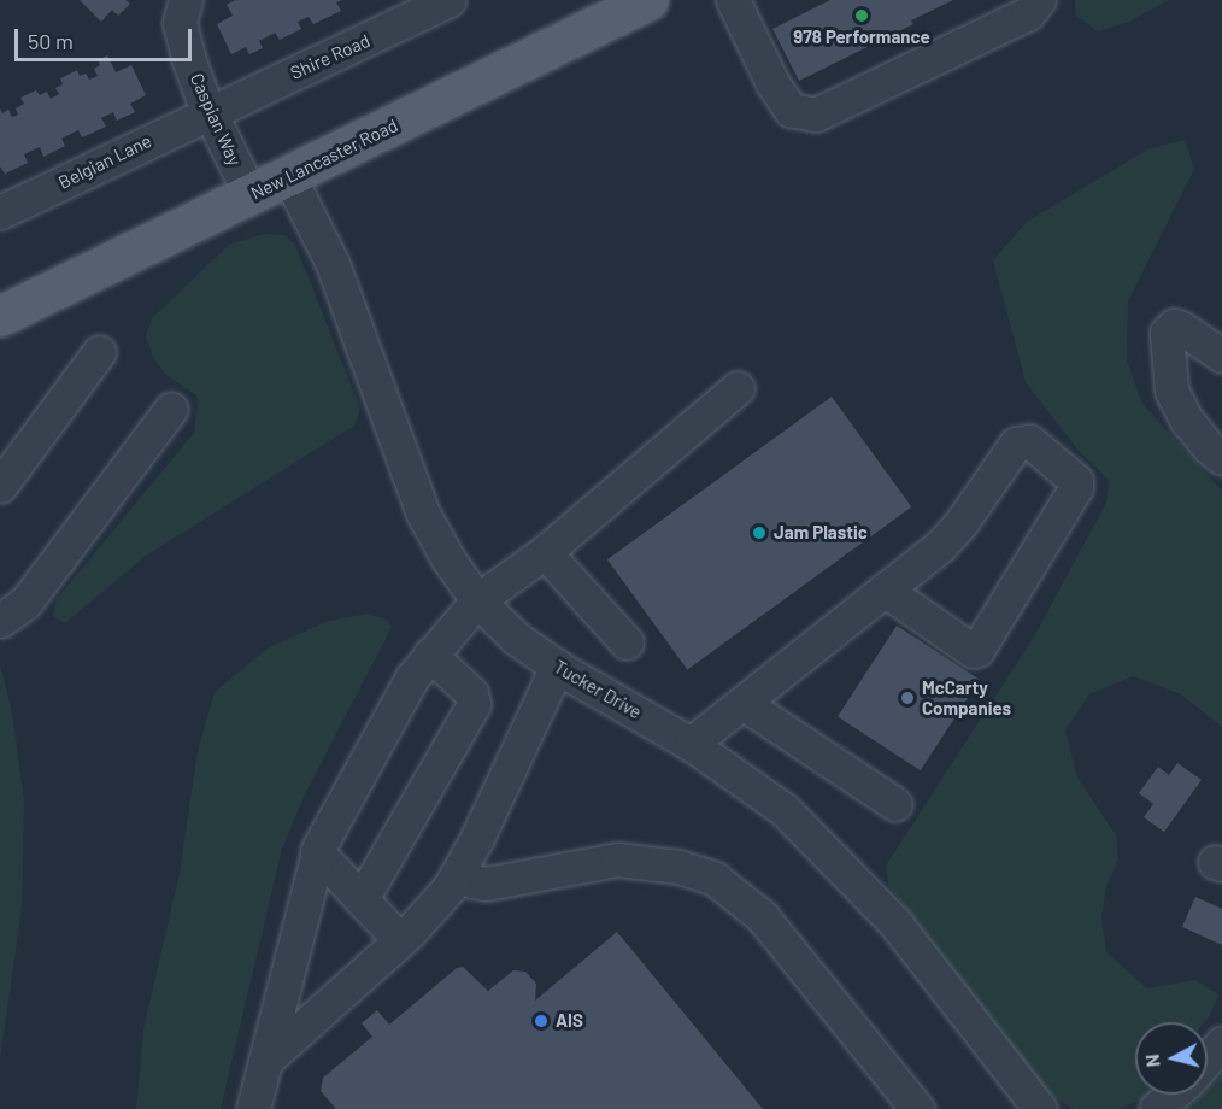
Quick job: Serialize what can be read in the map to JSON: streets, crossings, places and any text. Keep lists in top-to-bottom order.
{
  "streets": {
    "main road": ["New Lancaster Road"],
    "street": [
      "Shire Road",
      "Caspian Way",
      "Belgian Lane",
      "Tucker Drive"
    ]
  },
  "crossings": [
    ["Shire Road", "Caspian Way"],
    ["Shire Road", "Belgian Lane"],
    ["Caspian Way", "New Lancaster Road"],
    ["Caspian Way", "Belgian Lane"],
    ["New Lancaster Road", "Tucker Drive"]
  ],
  "places": [
    "978 Performance",
    "Jam Plastic",
    "McCarty Companies",
    "AIS"
  ],
  "scale_bar": "50 m",
  "north": "left"
}
